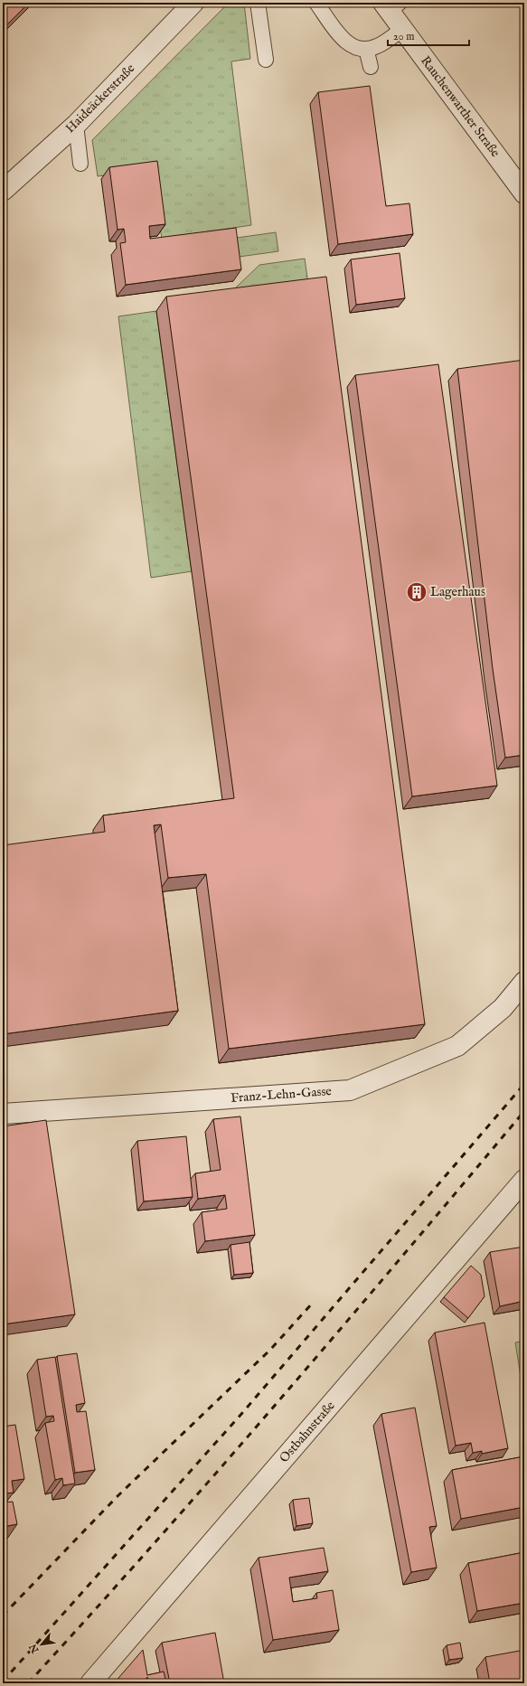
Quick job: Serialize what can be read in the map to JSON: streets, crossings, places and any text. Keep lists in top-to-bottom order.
{
  "streets": {
    "street": [
      "Haideäckerstraße",
      "Rauchenwarther Straße",
      "Franz-Lehn-Gasse",
      "Ostbahnstraße"
    ]
  },
  "places": {
    "building": ["Lagerhaus"]
  },
  "scale_bar": "20 m",
  "north": "bottom left"
}
